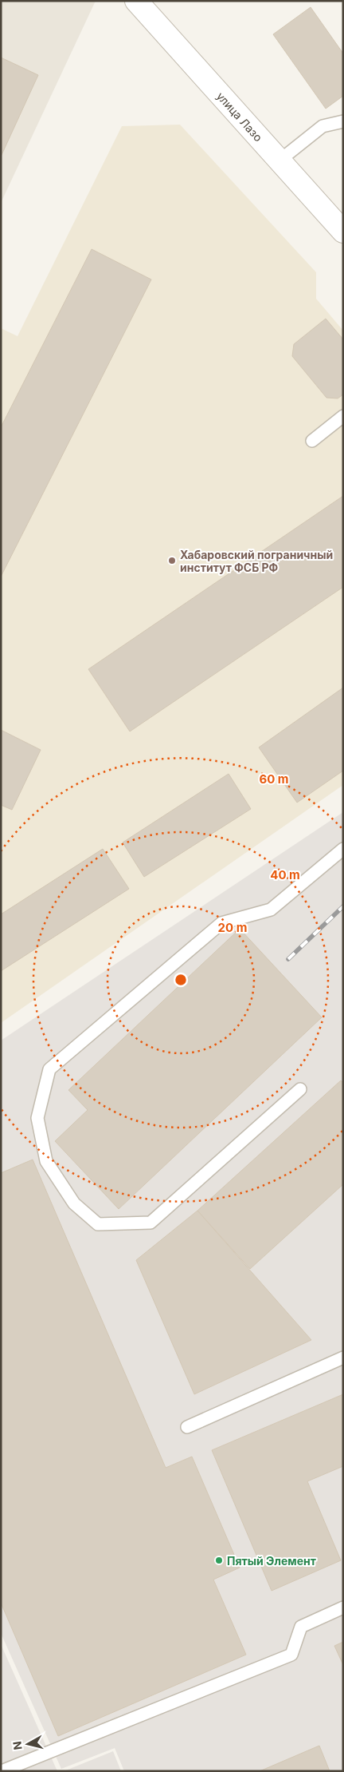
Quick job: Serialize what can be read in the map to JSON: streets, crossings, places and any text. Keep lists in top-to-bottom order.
{
  "streets": {
    "street": ["улица Лазо"]
  },
  "places": ["Хабаровский пограничный институт ФСБ РФ", "Пятый Элемент"],
  "north": "left",
  "rings": ["60 m", "40 m", "20 m"]
}
